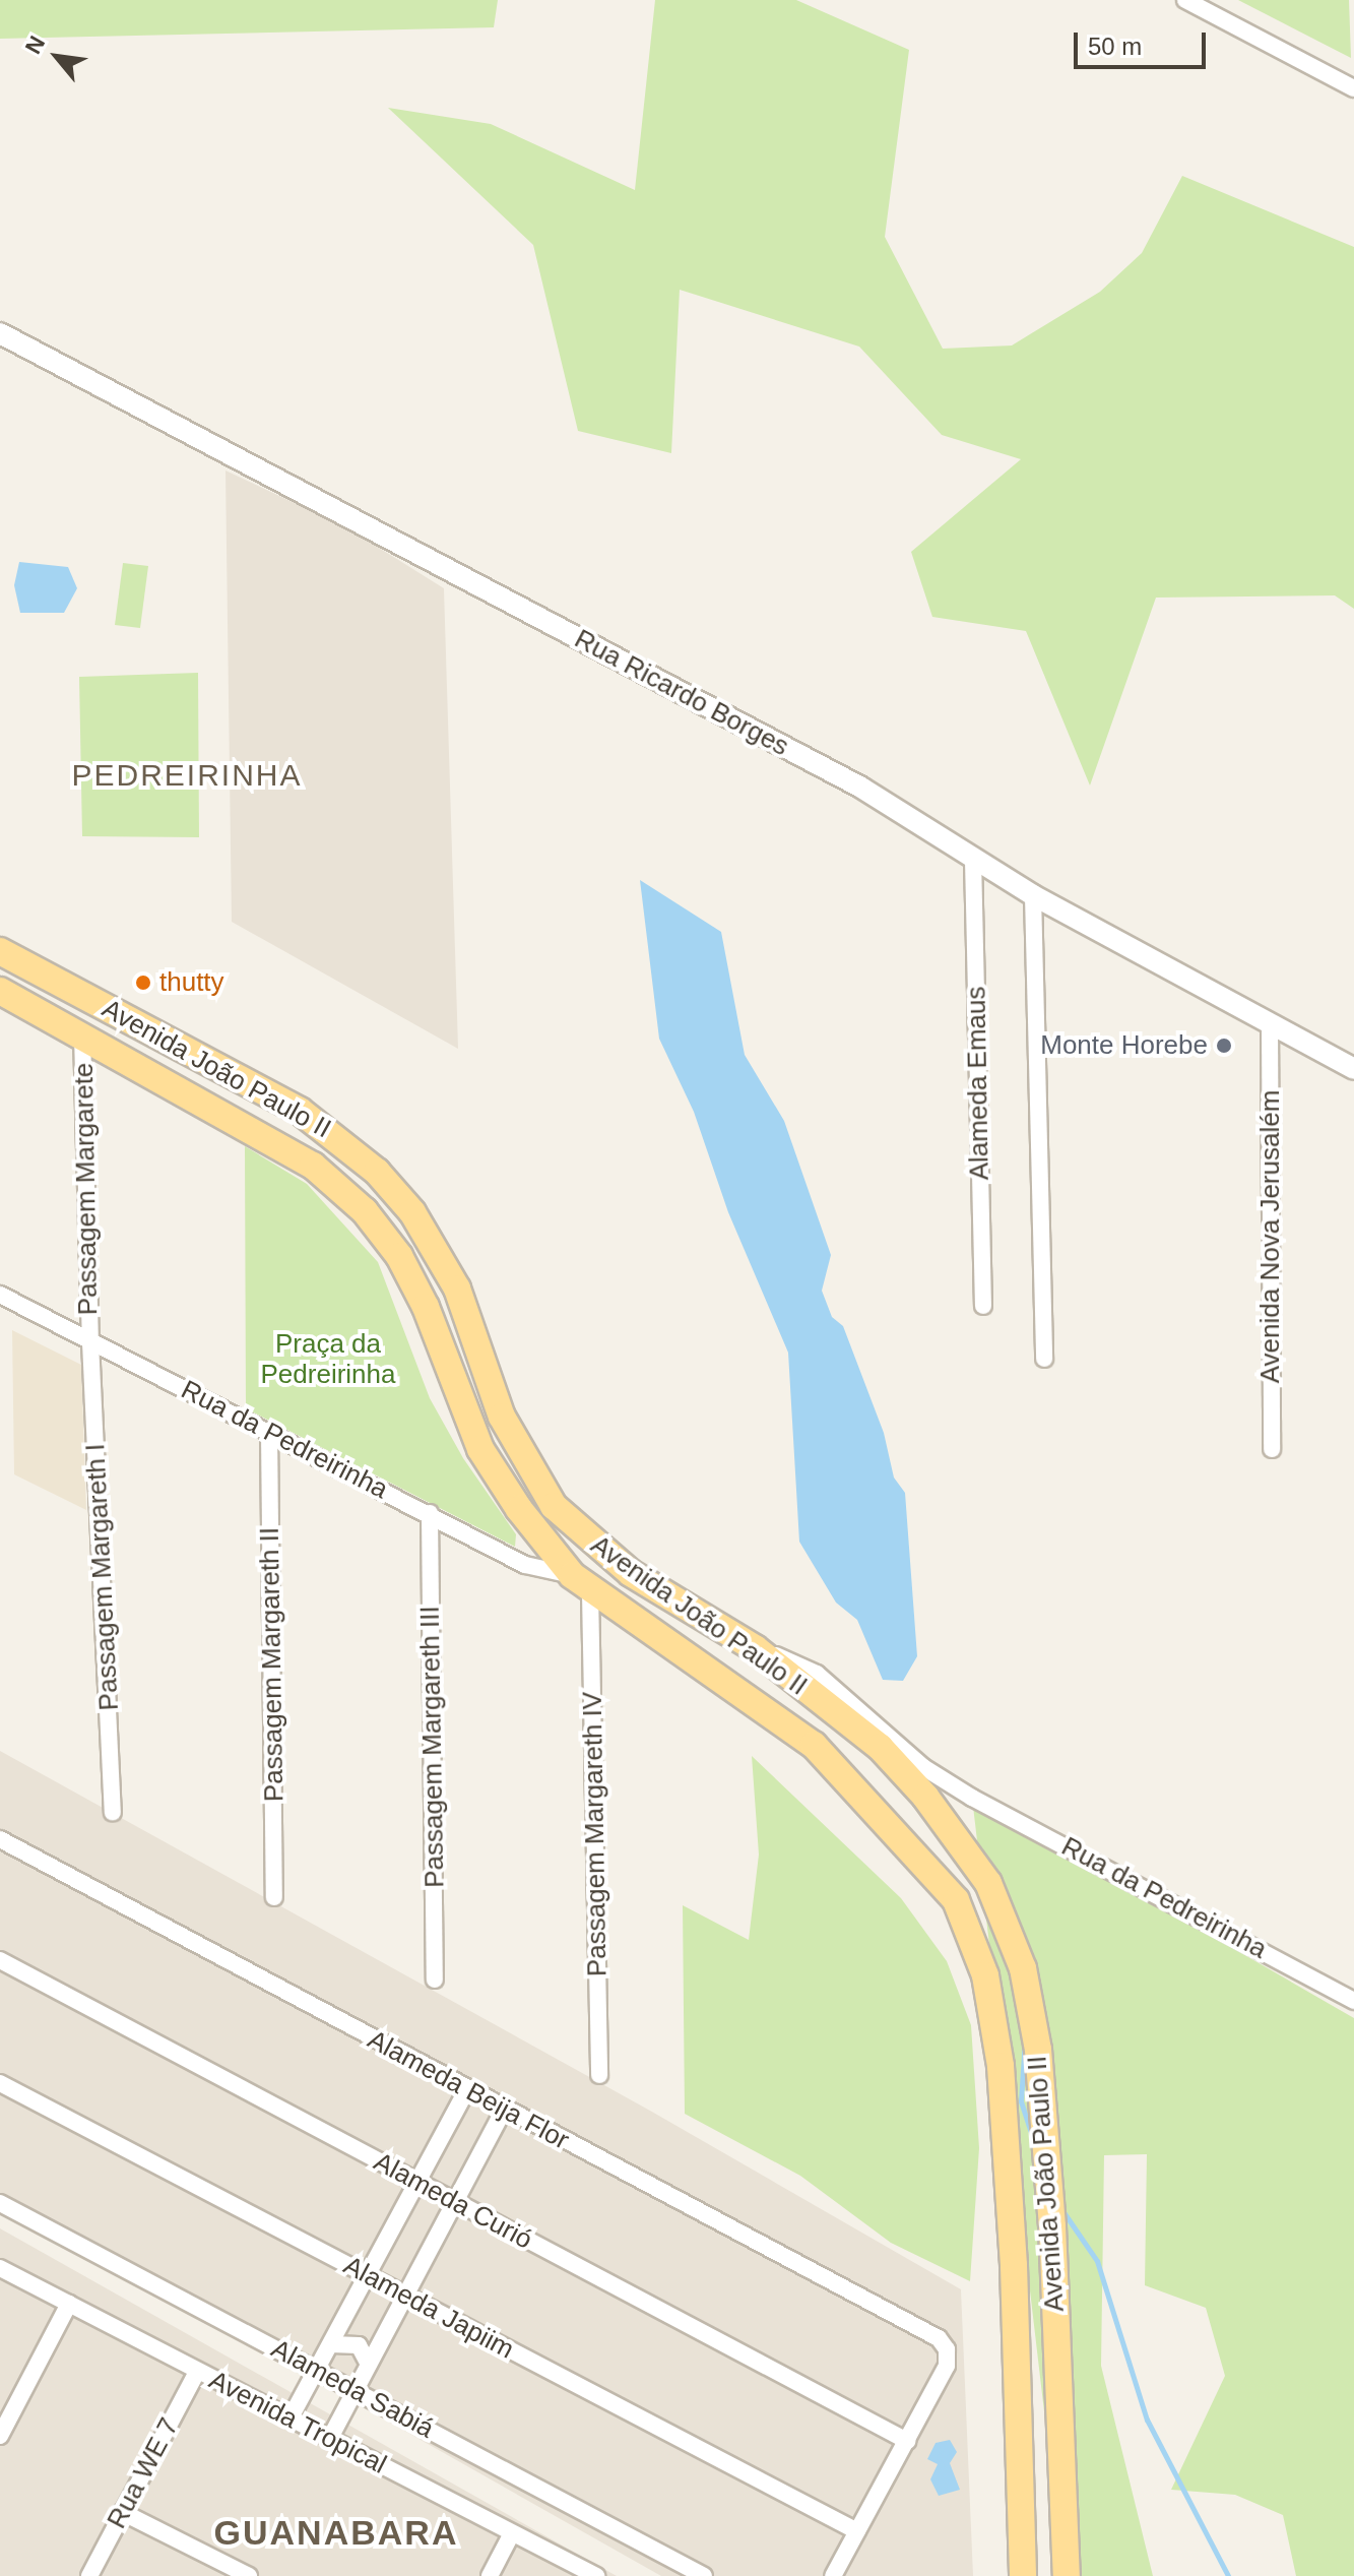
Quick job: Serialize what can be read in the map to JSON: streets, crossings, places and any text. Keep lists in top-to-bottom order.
{
  "streets": {
    "main road": ["Avenida João Paulo II"],
    "street": [
      "Rua Ricardo Borges",
      "Alameda Emaus",
      "Passagem Margarete",
      "Avenida Nova Jerusalém",
      "Rua da Pedreirinha",
      "Passagem Margareth I",
      "Passagem Margareth II",
      "Passagem Margareth III",
      "Passagem Margareth IV",
      "Alameda Beija Flor",
      "Alameda Curió",
      "Alameda Japiim",
      "Alameda Sabiá",
      "Avenida Tropical",
      "Rua WE 7"
    ]
  },
  "crossings": [
    ["Rua Ricardo Borges", "Alameda Emaus"],
    ["Rua Ricardo Borges", "Avenida Nova Jerusalém"],
    ["Avenida João Paulo II", "Passagem Margarete"],
    ["Avenida João Paulo II", "Rua da Pedreirinha"],
    ["Avenida João Paulo II", "Passagem Margareth IV"],
    ["Passagem Margarete", "Rua da Pedreirinha"],
    ["Passagem Margarete", "Passagem Margareth I"],
    ["Rua da Pedreirinha", "Passagem Margareth I"],
    ["Rua da Pedreirinha", "Passagem Margareth II"],
    ["Rua da Pedreirinha", "Passagem Margareth III"],
    ["Rua da Pedreirinha", "Passagem Margareth IV"],
    ["Alameda Beija Flor", "Alameda Curió"],
    ["Avenida Tropical", "Rua WE 7"]
  ],
  "districts": ["PEDREIRINHA", "GUANABARA"],
  "parks": ["Praça da Pedreirinha"],
  "places": ["thutty", "Monte Horebe"],
  "scale_bar": "50 m",
  "north": "top left"
}
